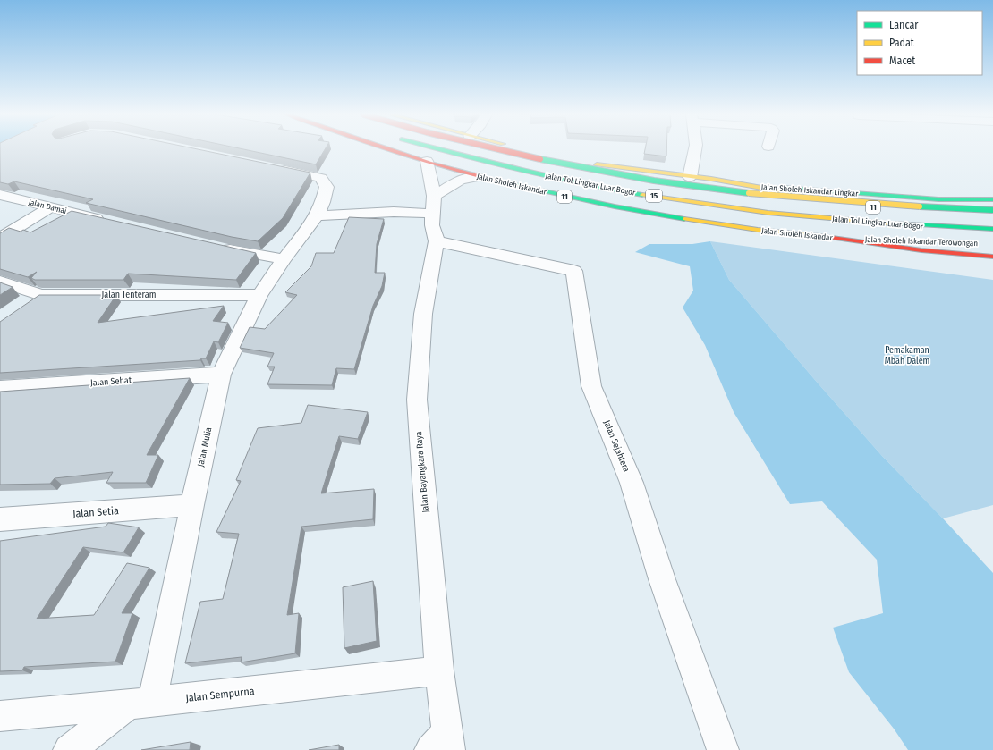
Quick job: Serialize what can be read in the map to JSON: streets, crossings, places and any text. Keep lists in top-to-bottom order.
{
  "streets": {
    "highway": [
      "Jalan Sholeh Iskandar",
      "Jalan Tol Lingkar Luar Bogor",
      "Jalan Sholeh Iskandar Lingkar",
      "15",
      "11",
      "Jalan Sholeh Iskandar Terowongan"
    ],
    "street": [
      "Jalan Damai",
      "Jalan Tenteram",
      "Jalan Sehat",
      "Jalan Sejahtera",
      "Jalan Mulia",
      "Jalan Bayangkara Raya",
      "Jalan Setia",
      "Jalan Sempurna"
    ]
  },
  "crossings": [
    ["Jalan Sholeh Iskandar", "Jalan Sholeh Iskandar Terowongan"],
    ["Jalan Sholeh Iskandar", "Jalan Bayangkara Raya"],
    ["Jalan Tol Lingkar Luar Bogor", "11"],
    ["Jalan Sholeh Iskandar Lingkar", "11"],
    ["Jalan Tenteram", "Jalan Mulia"],
    ["Jalan Sehat", "Jalan Mulia"],
    ["Jalan Sejahtera", "Jalan Bayangkara Raya"],
    ["Jalan Mulia", "Jalan Setia"],
    ["Jalan Mulia", "Jalan Sempurna"],
    ["Jalan Bayangkara Raya", "Jalan Sempurna"]
  ],
  "parks": ["Pemakaman Mbah Dalem"],
  "legend": ["Lancar", "Padat", "Macet"]
}
